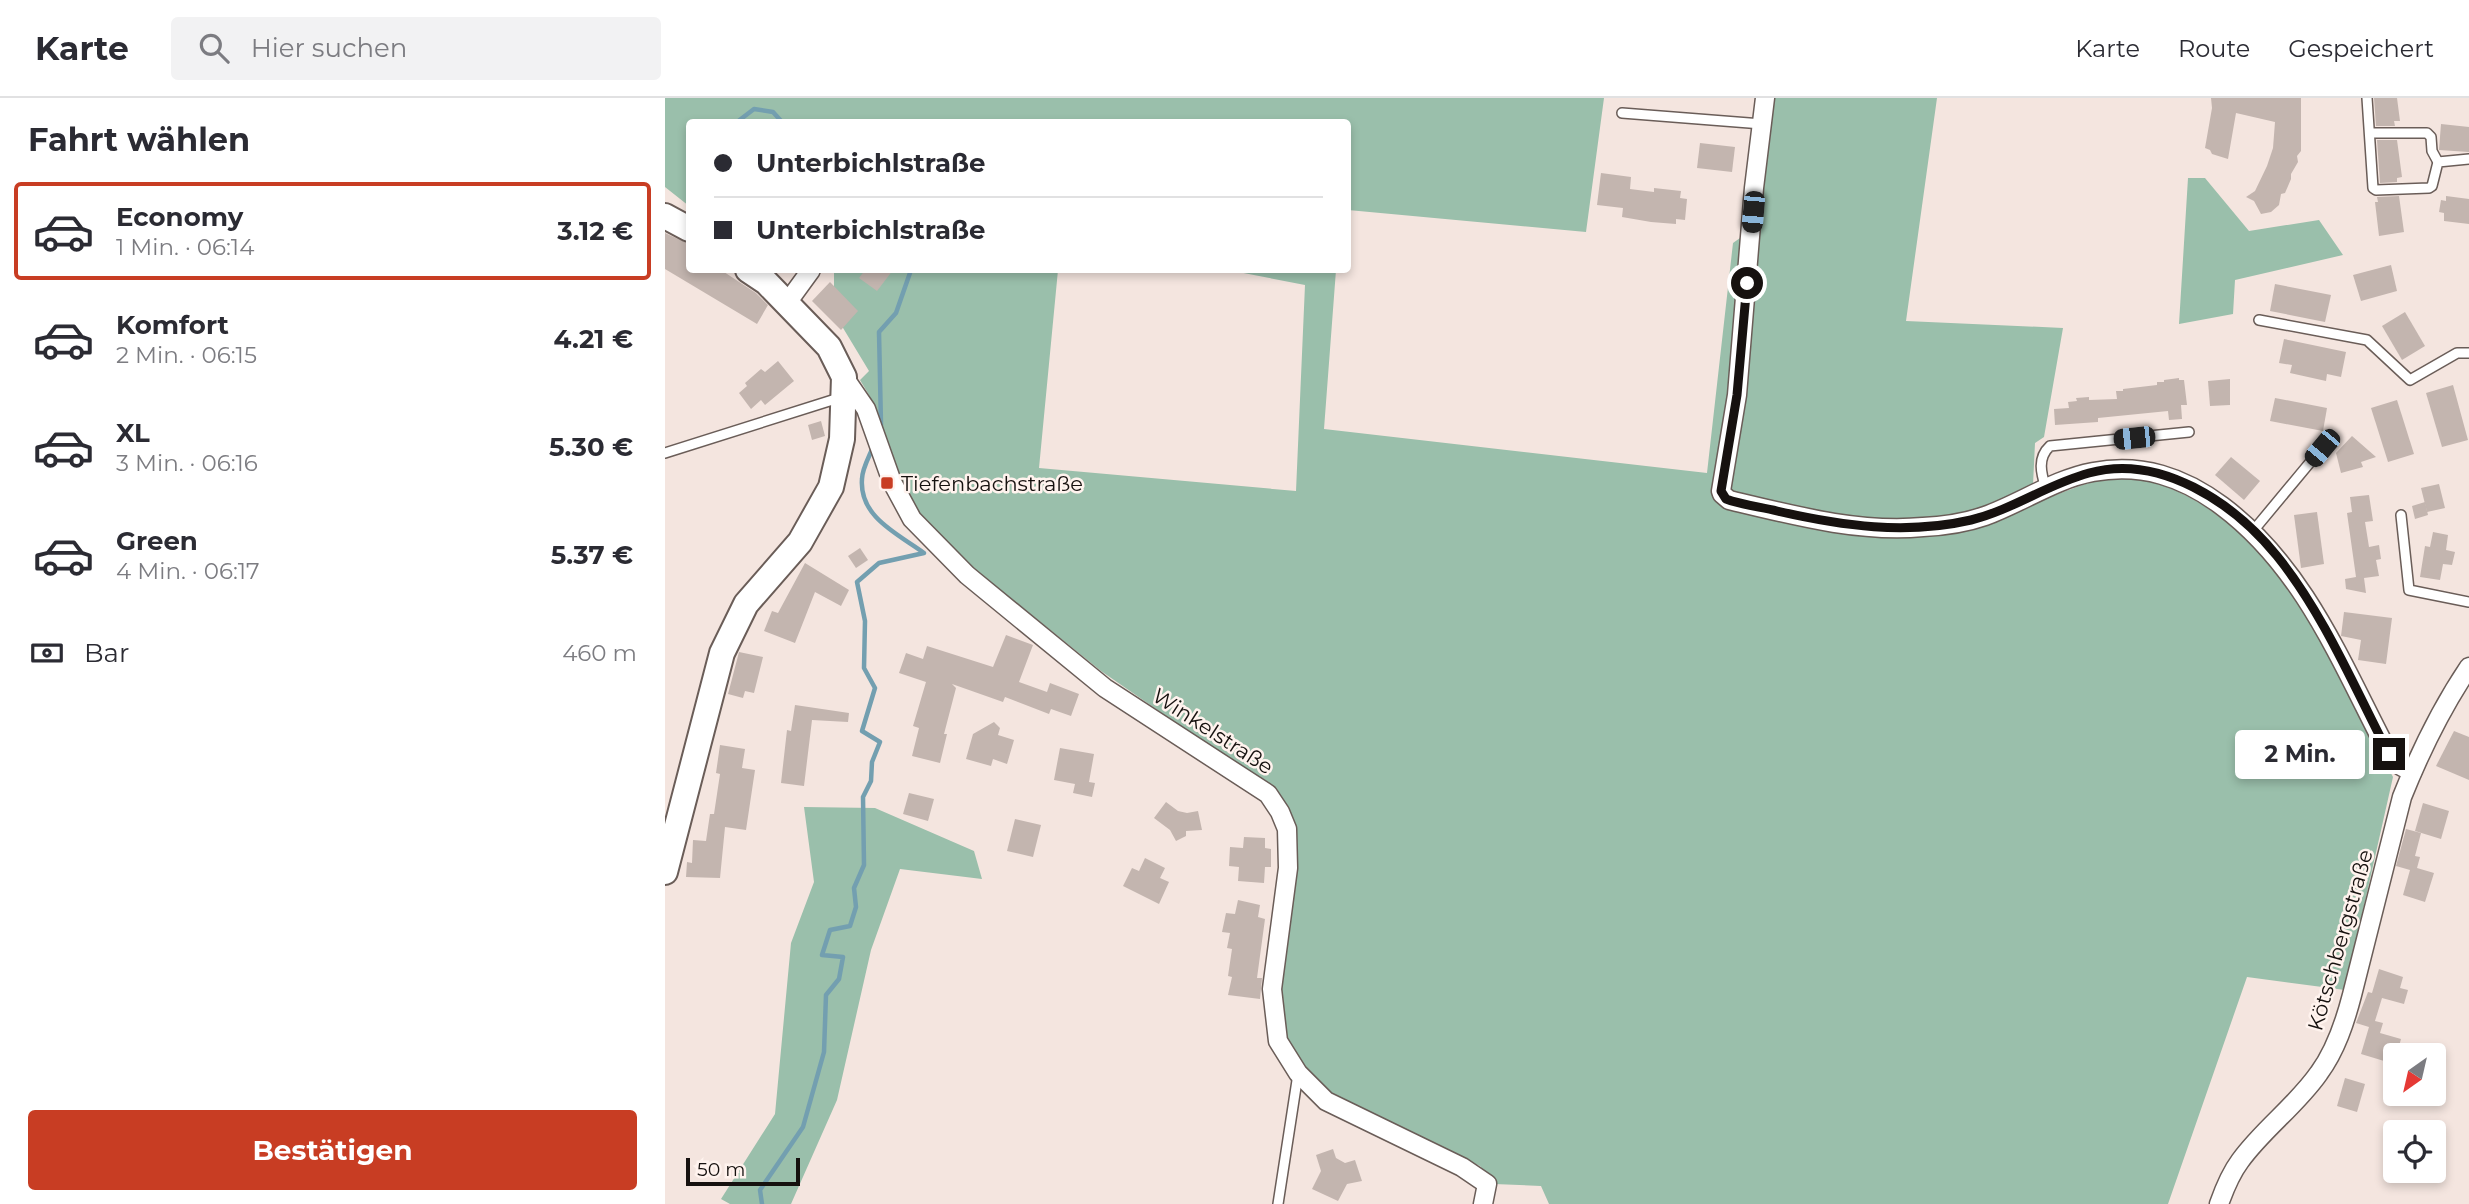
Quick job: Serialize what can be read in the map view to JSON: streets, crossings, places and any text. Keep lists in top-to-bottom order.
{
  "streets": {
    "street": ["Winkelstraße", "Kötschbergstraße"]
  },
  "places": {
    "transit": ["Tiefenbachstraße"]
  },
  "scale_bar": "50 m",
  "north": "bottom left",
  "page": {
    "header": "Karte",
    "search": "Hier suchen",
    "nav": ["Karte", "Route", "Gespeichert"],
    "heading": "Fahrt wählen",
    "banner": ["Unterbichlstraße", "Unterbichlstraße"],
    "list": [
      {
        "name": "Economy",
        "note": "1 Min. · 06:14",
        "value": "3.12 €"
      },
      {
        "name": "Komfort",
        "note": "2 Min. · 06:15",
        "value": "4.21 €"
      },
      {
        "name": "XL",
        "note": "3 Min. · 06:16",
        "value": "5.30 €"
      },
      {
        "name": "Green",
        "note": "4 Min. · 06:17",
        "value": "5.37 €"
      }
    ],
    "pay": ["Bar", "460 m"],
    "bubble": "2 Min.",
    "buttons": "Bestätigen",
    "scale": "50 m"
  }
}
